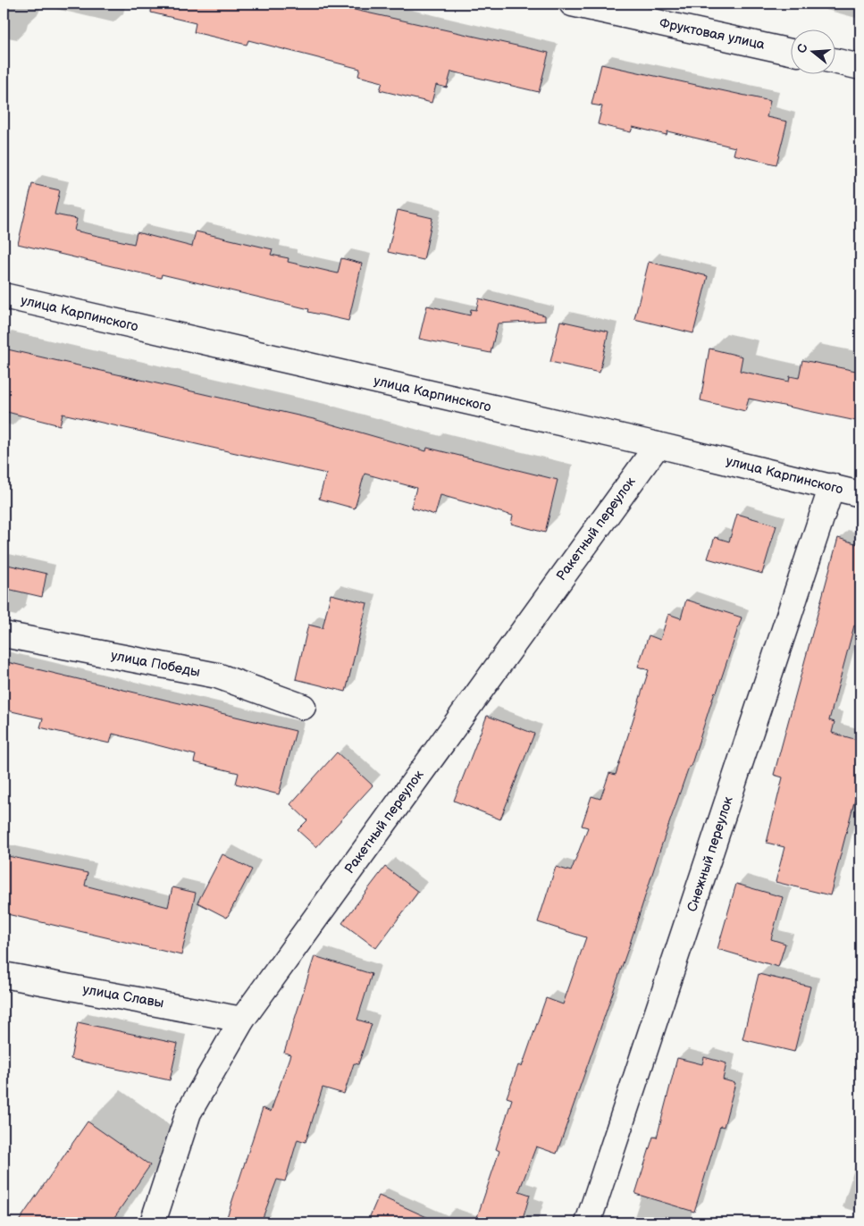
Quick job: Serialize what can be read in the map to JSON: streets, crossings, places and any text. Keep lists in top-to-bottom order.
{
  "streets": {
    "street": [
      "Фруктовая улица",
      "улица Карпинского",
      "Ракетный переулок",
      "улица Победы",
      "Снежный переулок",
      "улица Славы"
    ]
  },
  "crossings": [
    ["улица Карпинского", "Ракетный переулок"],
    ["улица Карпинского", "Снежный переулок"],
    ["Ракетный переулок", "улица Славы"]
  ],
  "north": "left"
}
